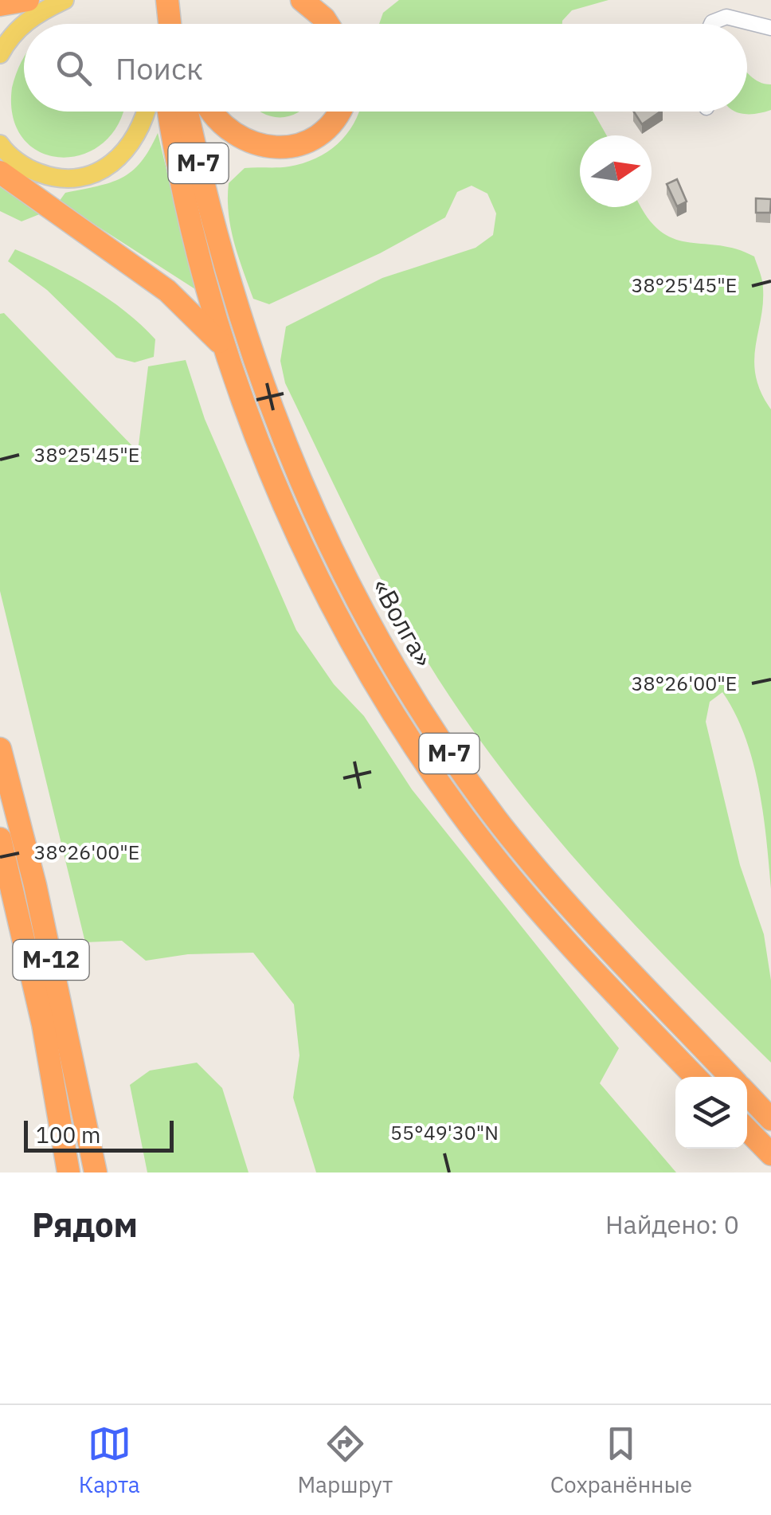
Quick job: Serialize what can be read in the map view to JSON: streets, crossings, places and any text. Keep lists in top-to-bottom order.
{
  "streets": {
    "highway": ["М-7", "«Волга»", "М-12"]
  },
  "scale_bar": "100 m",
  "north": "right",
  "page": {
    "search": "Поиск",
    "scale": "100 m",
    "heading": ["Рядом", "Найдено: 0"],
    "nav": ["Карта", "Маршрут", "Сохранённые"]
  },
  "coordinates": ["38°25'45\"E", "38°26'00\"E", "55°49'30\"N"]
}
